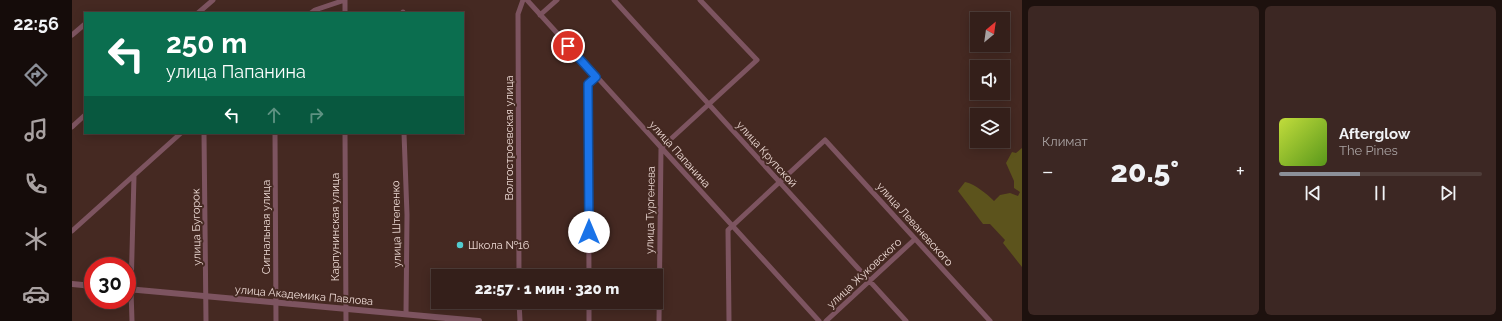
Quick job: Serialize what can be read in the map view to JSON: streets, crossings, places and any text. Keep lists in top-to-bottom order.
{
  "streets": {
    "street": [
      "Волгостроевская улица",
      "улица Папанина",
      "улица Крупской",
      "улица Тургенева",
      "улица Штепенко",
      "улица Леваневского",
      "улица Бугорок",
      "Сигнальная улица",
      "Карпунинская улица",
      "улица Жуковского",
      "улица Академика Павлова"
    ]
  },
  "crossings": [
    ["улица Папанина", "улица Тургенева"],
    ["улица Крупской", "улица Леваневского"],
    ["улица Крупской", "улица Жуковского"],
    ["улица Штепенко", "улица Академика Павлова"],
    ["улица Леваневского", "улица Жуковского"],
    ["улица Бугорок", "улица Академика Павлова"],
    ["Сигнальная улица", "улица Академика Павлова"],
    ["Карпунинская улица", "улица Академика Павлова"]
  ],
  "places": ["Школа №16"],
  "north": "top right",
  "page": {
    "tabs": "22:56",
    "tile": "Климат",
    "turn": ["250 m", "улица Папанина"],
    "song": ["Afterglow", "The Pines"],
    "heat": ["−", "20.5°", "+"],
    "limit": "30",
    "trip": "22:57 · 1 мин · 320 m"
  }
}
